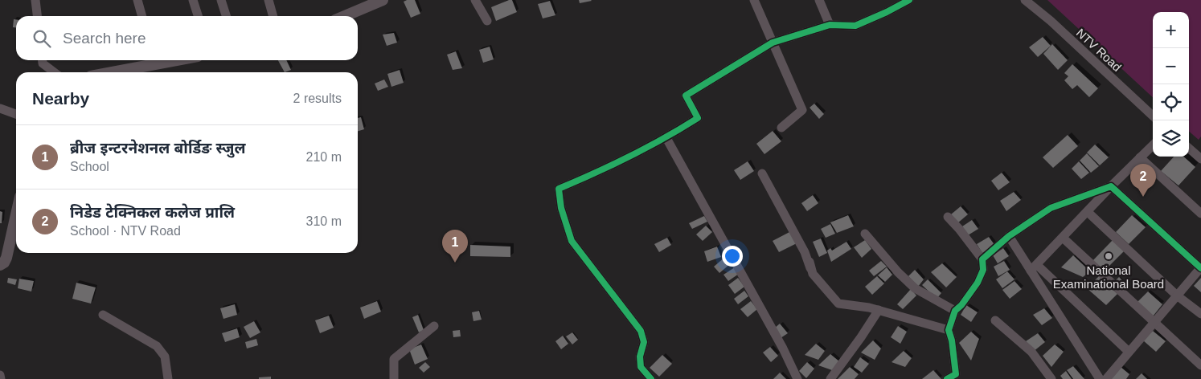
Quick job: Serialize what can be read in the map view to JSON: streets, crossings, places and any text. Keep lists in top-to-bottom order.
{
  "streets": {
    "street": ["NTV Road"]
  },
  "places": ["National Examinational Board"],
  "page": {
    "map_buttons": ["+", "−"],
    "search": "Search here",
    "heading": ["Nearby", "2 results"],
    "list": [
      {
        "mark": "1",
        "name": "ब्रीज इन्टरनेशनल बोर्डिङ स्जुल",
        "note": "School",
        "value": "210 m"
      },
      {
        "mark": "2",
        "name": "निडेड टेक्निकल कलेज प्रालि",
        "note": "School · NTV Road",
        "value": "310 m"
      }
    ],
    "pins": ["2", "1"]
  }
}
